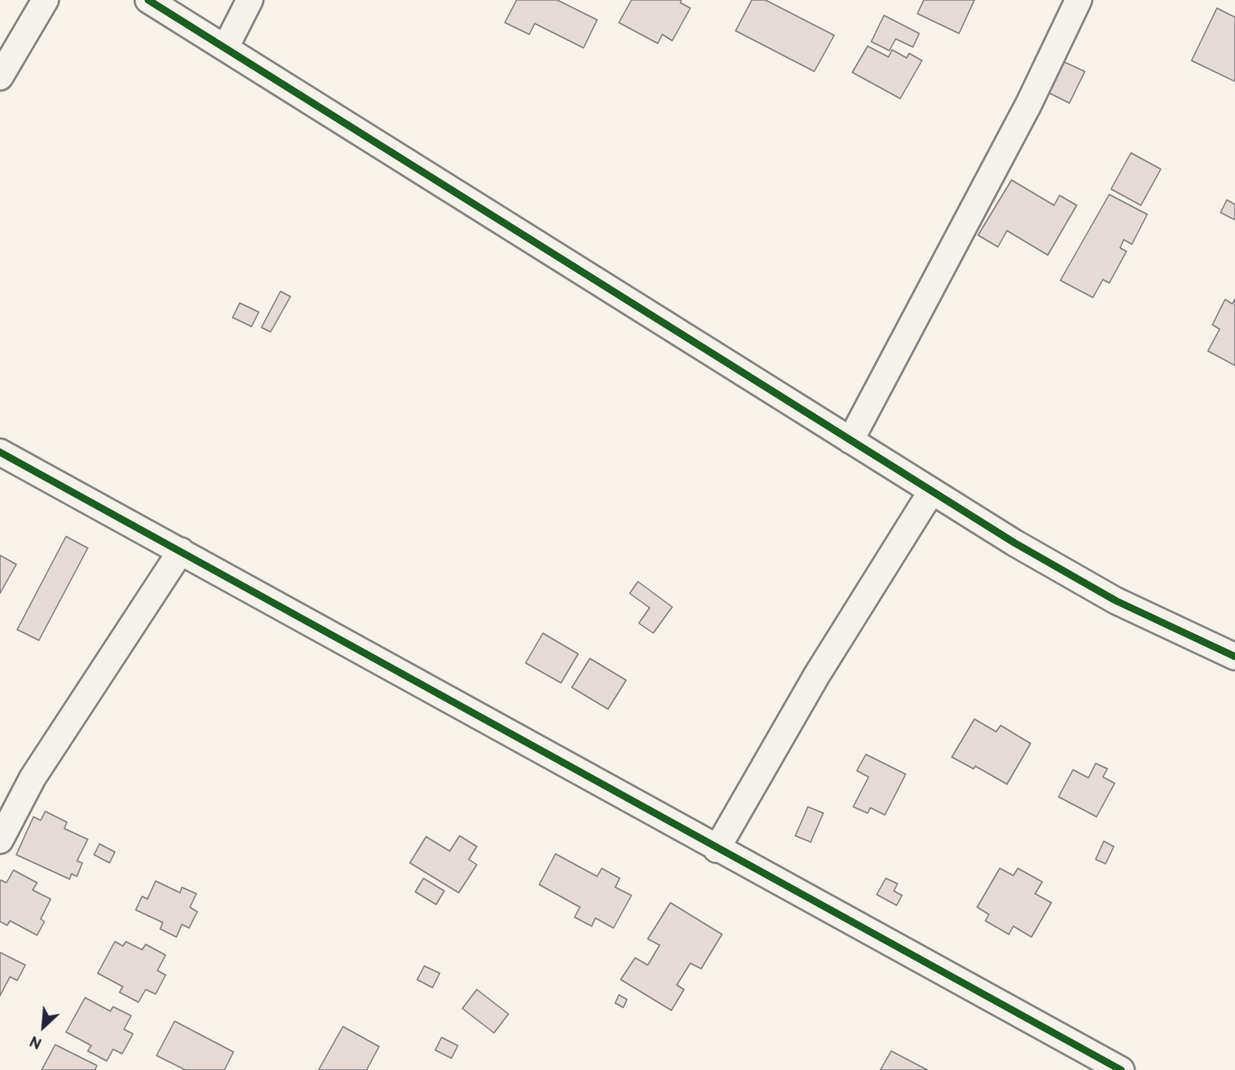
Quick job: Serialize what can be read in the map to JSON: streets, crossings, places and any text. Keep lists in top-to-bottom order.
{
  "north": "bottom left"
}
